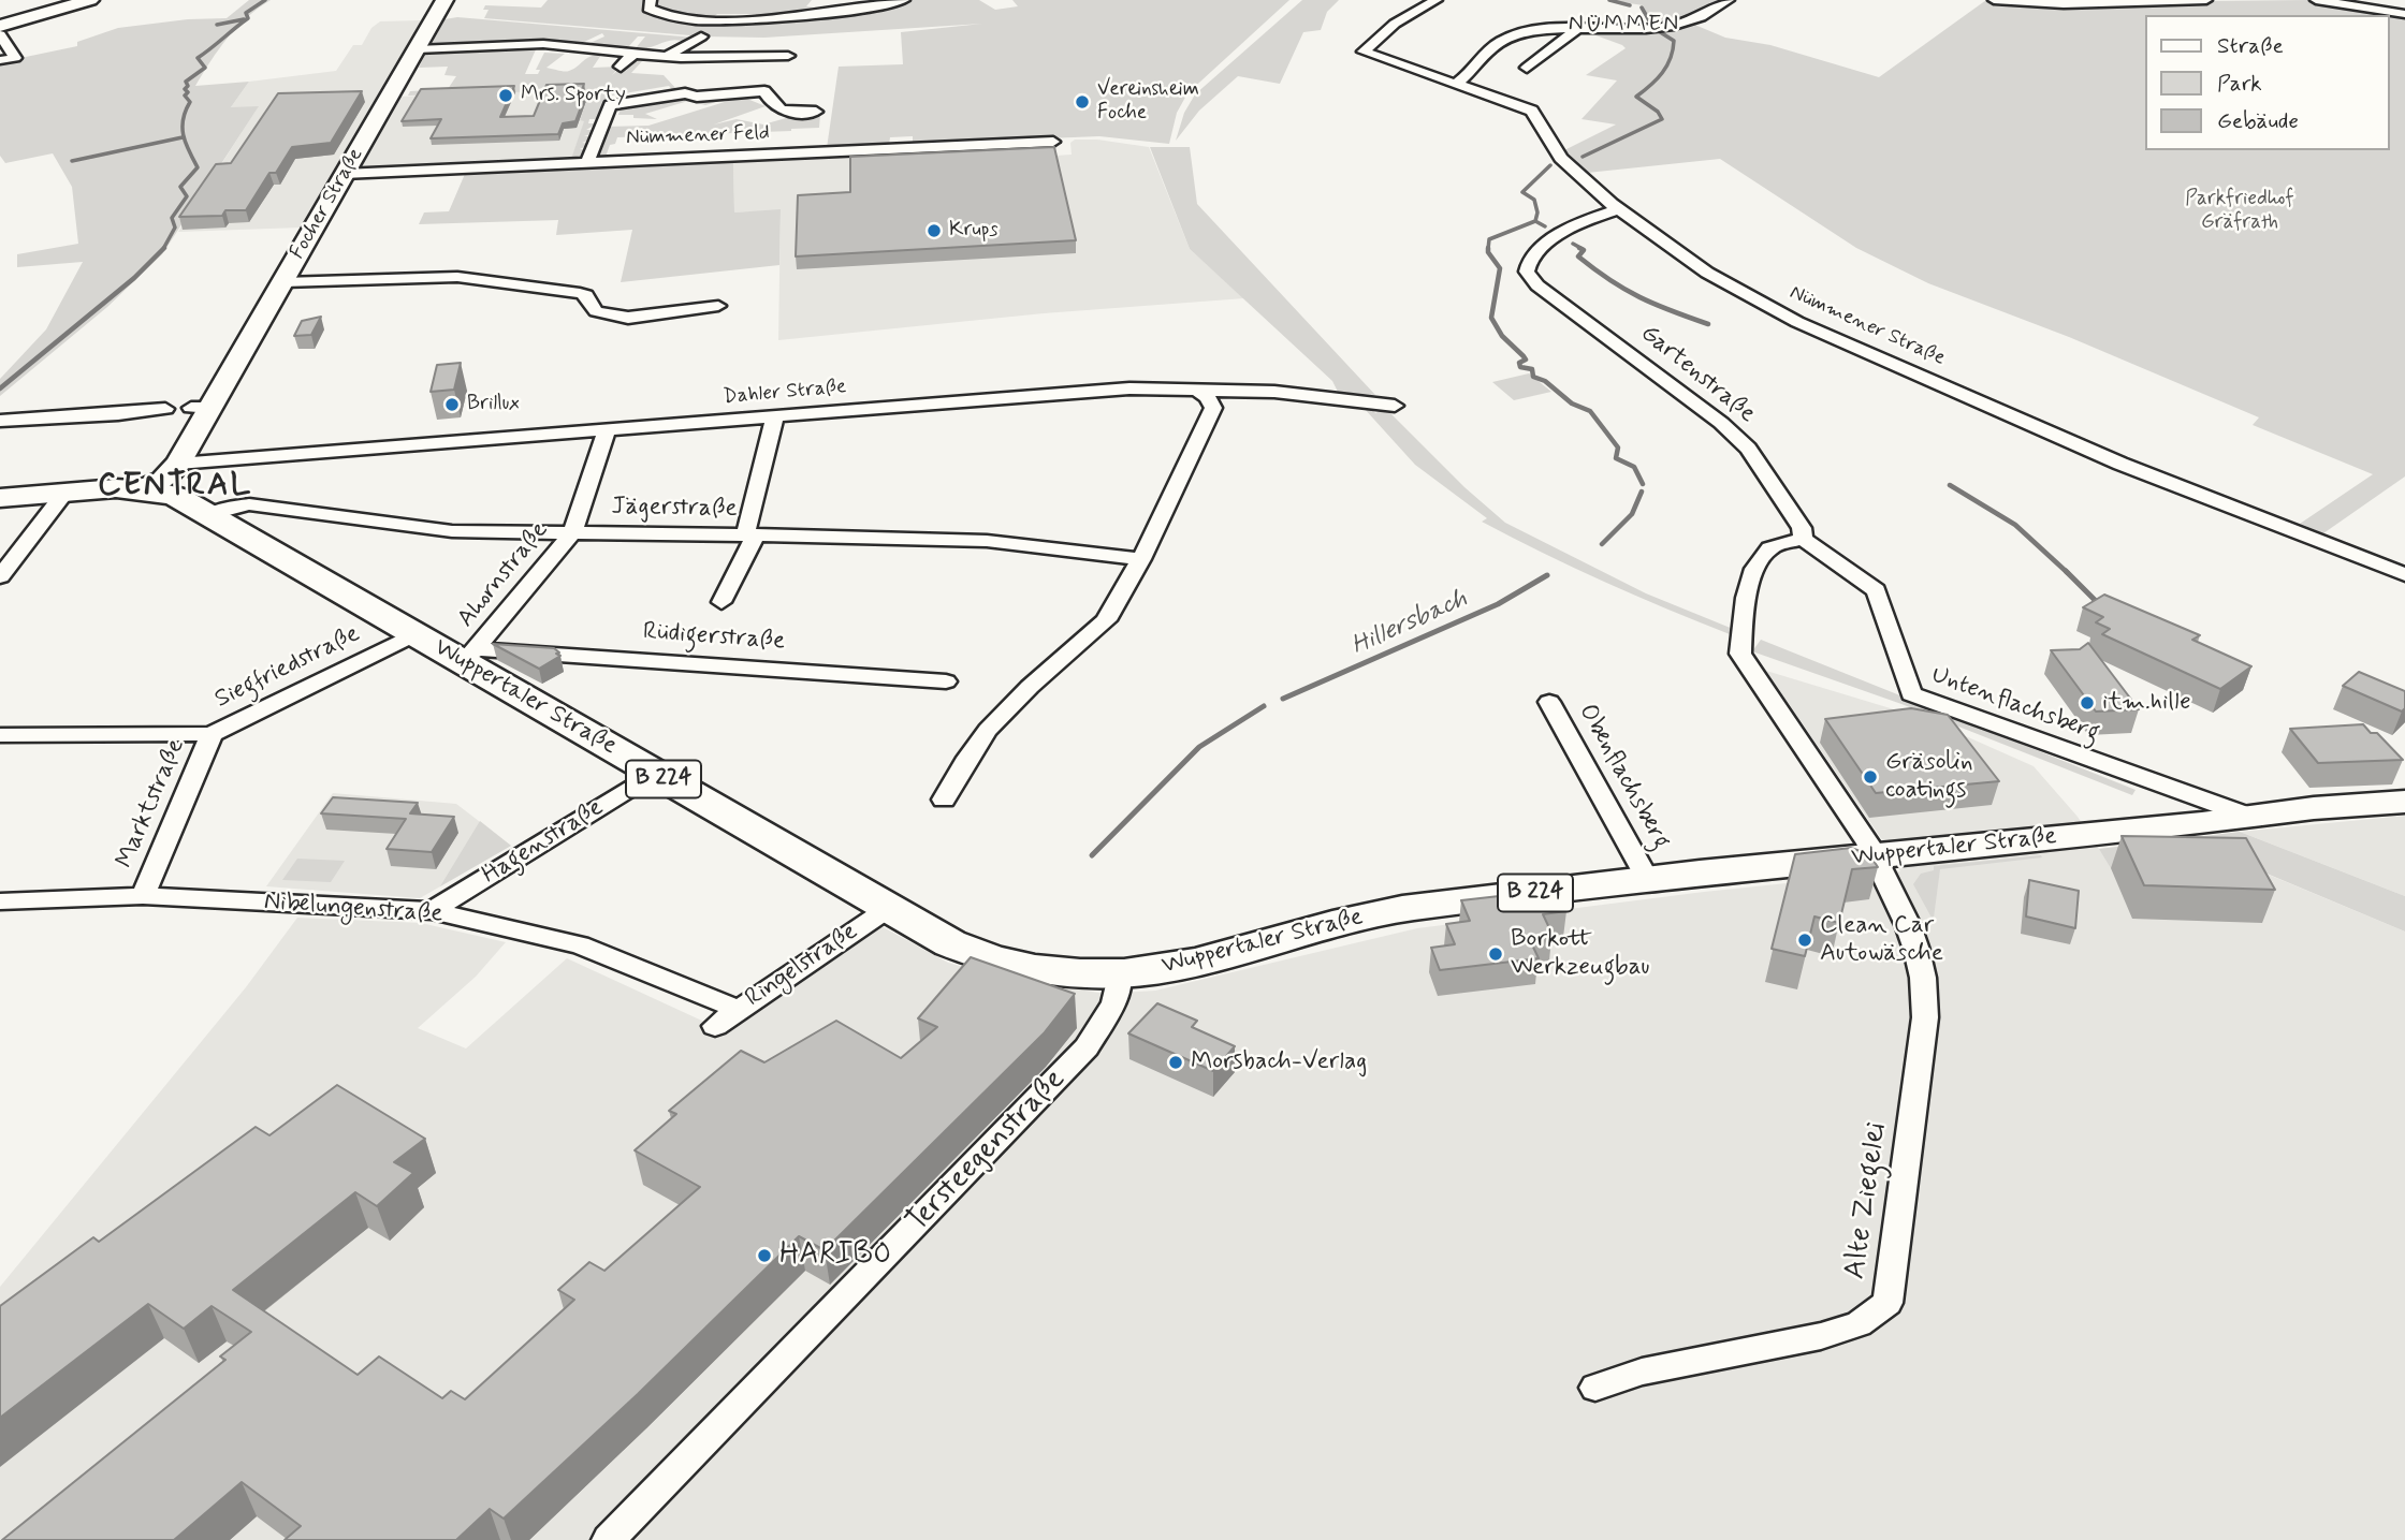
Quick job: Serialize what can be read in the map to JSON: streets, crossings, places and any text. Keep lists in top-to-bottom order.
{
  "streets": {
    "main road": ["Focher Straße", "Wuppertaler Straße", "B 224"],
    "street": [
      "Nümmener Feld",
      "Nümmener Straße",
      "Gartenstraße",
      "Dahler Straße",
      "Jägerstraße",
      "Ahornstraße",
      "Rüdigerstraße",
      "Siegfriedstraße",
      "Untenflachsberg",
      "Obenflachsberg",
      "Marktstraße",
      "Hagenstraße",
      "Nibelungenstraße",
      "Ringelstraße",
      "Tersteegenstraße",
      "Alte Ziegelei"
    ]
  },
  "crossings": [
    ["Nümmener Feld", "Focher Straße"],
    ["Focher Straße", "Dahler Straße"],
    ["Focher Straße", "Wuppertaler Straße"],
    ["Focher Straße", "B 224"],
    ["Nümmener Straße", "Gartenstraße"],
    ["Gartenstraße", "Untenflachsberg"],
    ["Dahler Straße", "Ahornstraße"],
    ["Dahler Straße", "Wuppertaler Straße"],
    ["Dahler Straße", "B 224"],
    ["Jägerstraße", "Ahornstraße"],
    ["Jägerstraße", "Wuppertaler Straße"],
    ["Ahornstraße", "Rüdigerstraße"],
    ["Ahornstraße", "Wuppertaler Straße"],
    ["Rüdigerstraße", "Wuppertaler Straße"],
    ["Siegfriedstraße", "Wuppertaler Straße"],
    ["Siegfriedstraße", "Marktstraße"],
    ["Wuppertaler Straße", "Untenflachsberg"],
    ["Wuppertaler Straße", "Obenflachsberg"],
    ["Wuppertaler Straße", "B 224"],
    ["Wuppertaler Straße", "Hagenstraße"],
    ["Wuppertaler Straße", "Ringelstraße"],
    ["Wuppertaler Straße", "Tersteegenstraße"],
    ["Wuppertaler Straße", "Alte Ziegelei"],
    ["Marktstraße", "Nibelungenstraße"],
    ["Hagenstraße", "Nibelungenstraße"],
    ["Nibelungenstraße", "Ringelstraße"]
  ],
  "districts": ["NÜMMEN", "CENTRAL"],
  "water": ["Hillersbach"],
  "parks": ["Parkfriedhof Gräfrath"],
  "places": [
    "Mrs. Sporty",
    "Vereinsheim Foche",
    "Krups",
    "Brillux",
    "itm.hille",
    "Gräsolin coatings",
    "Clean Car Autowäsche",
    "Borkott Werkzeugbau",
    "Morsbach-Verlag",
    "HARIBO"
  ],
  "legend": ["Straße", "Park", "Gebäude"]
}
